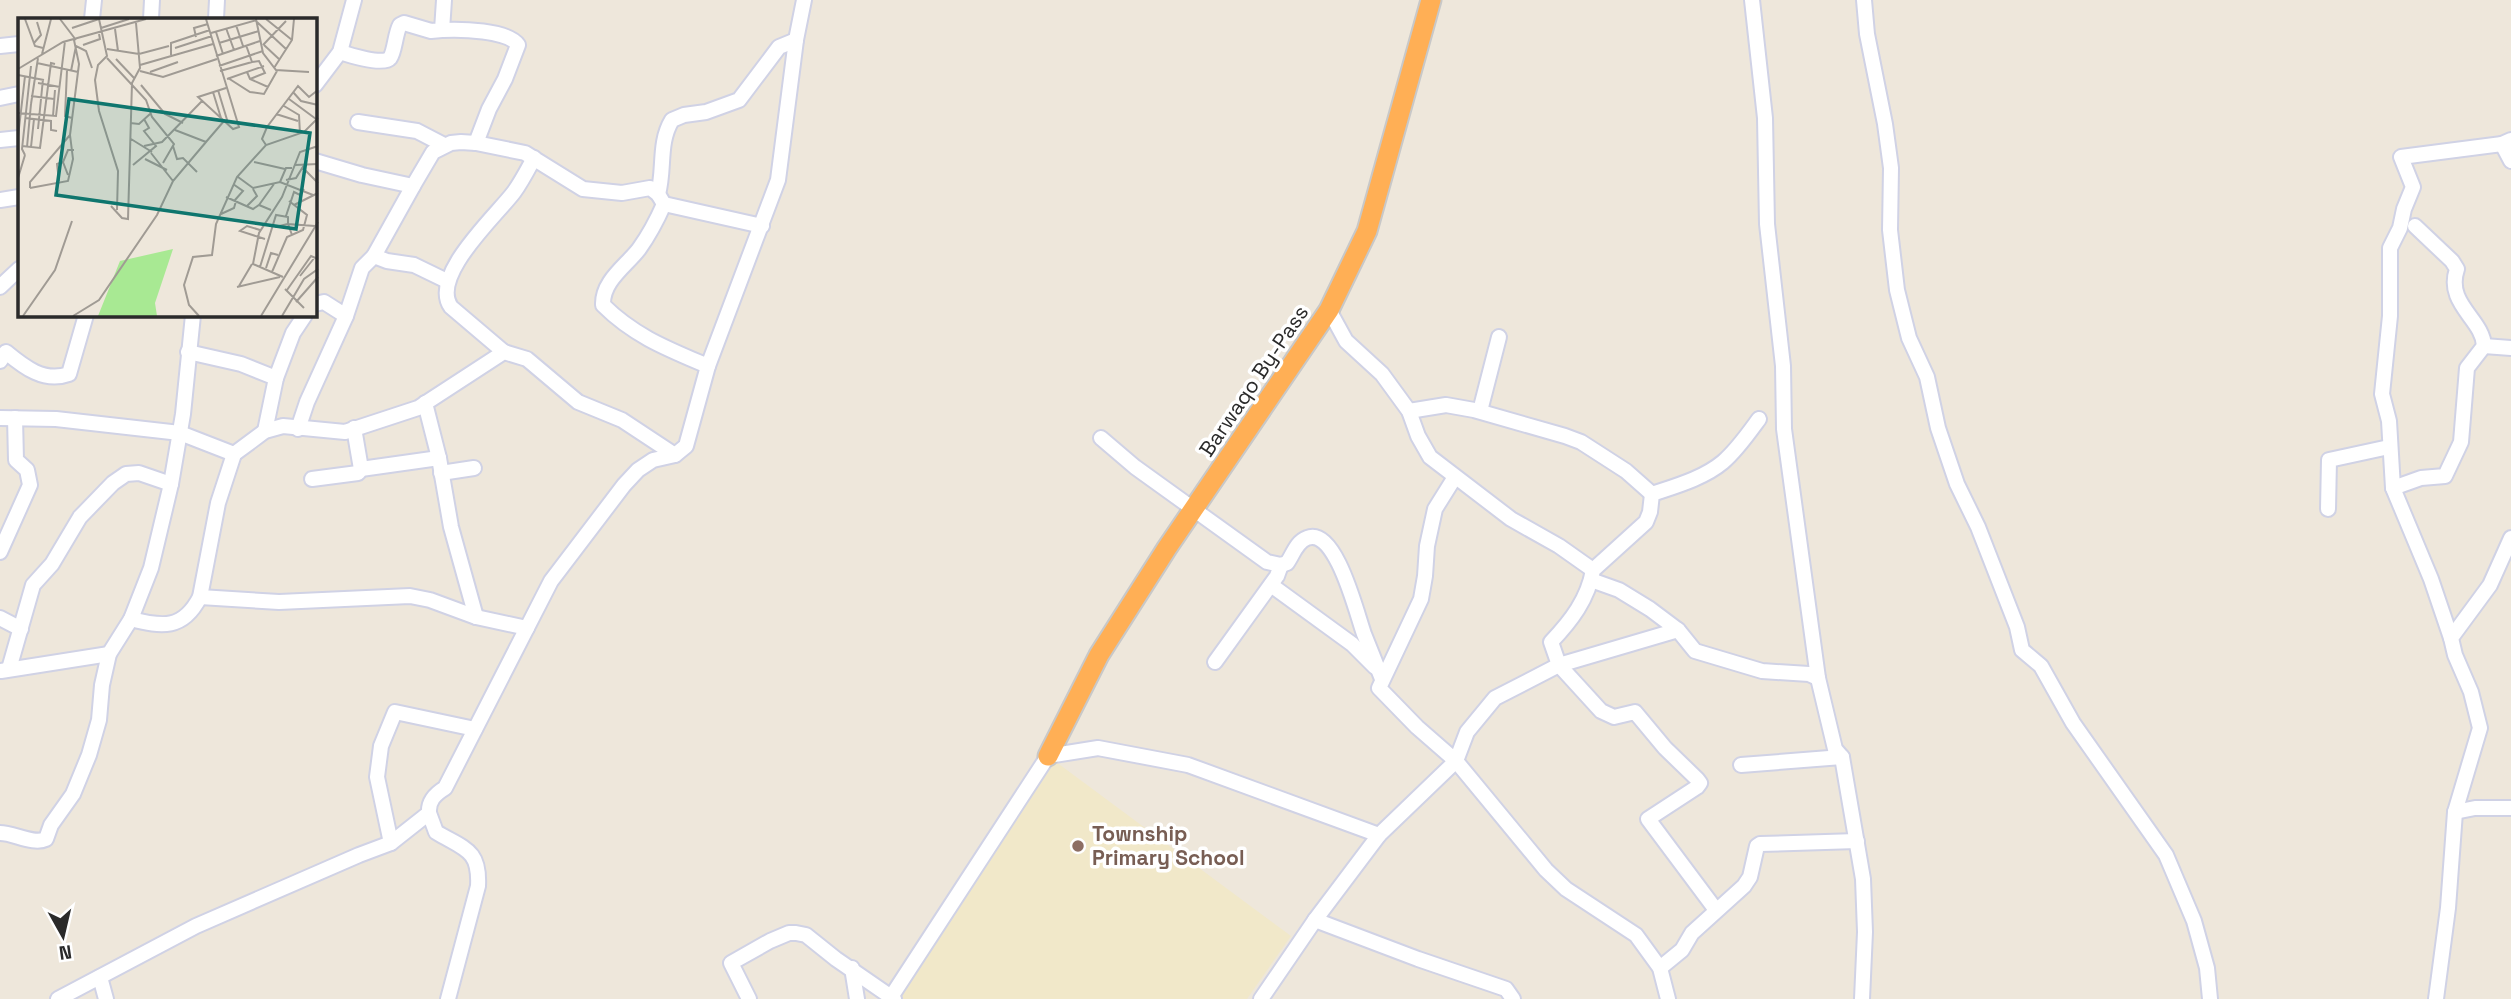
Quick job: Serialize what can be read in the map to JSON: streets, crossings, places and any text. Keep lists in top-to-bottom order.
{
  "streets": {
    "highway": ["Barwaqo By-Pass"]
  },
  "places": ["Township Primary School"],
  "north": "bottom"
}
